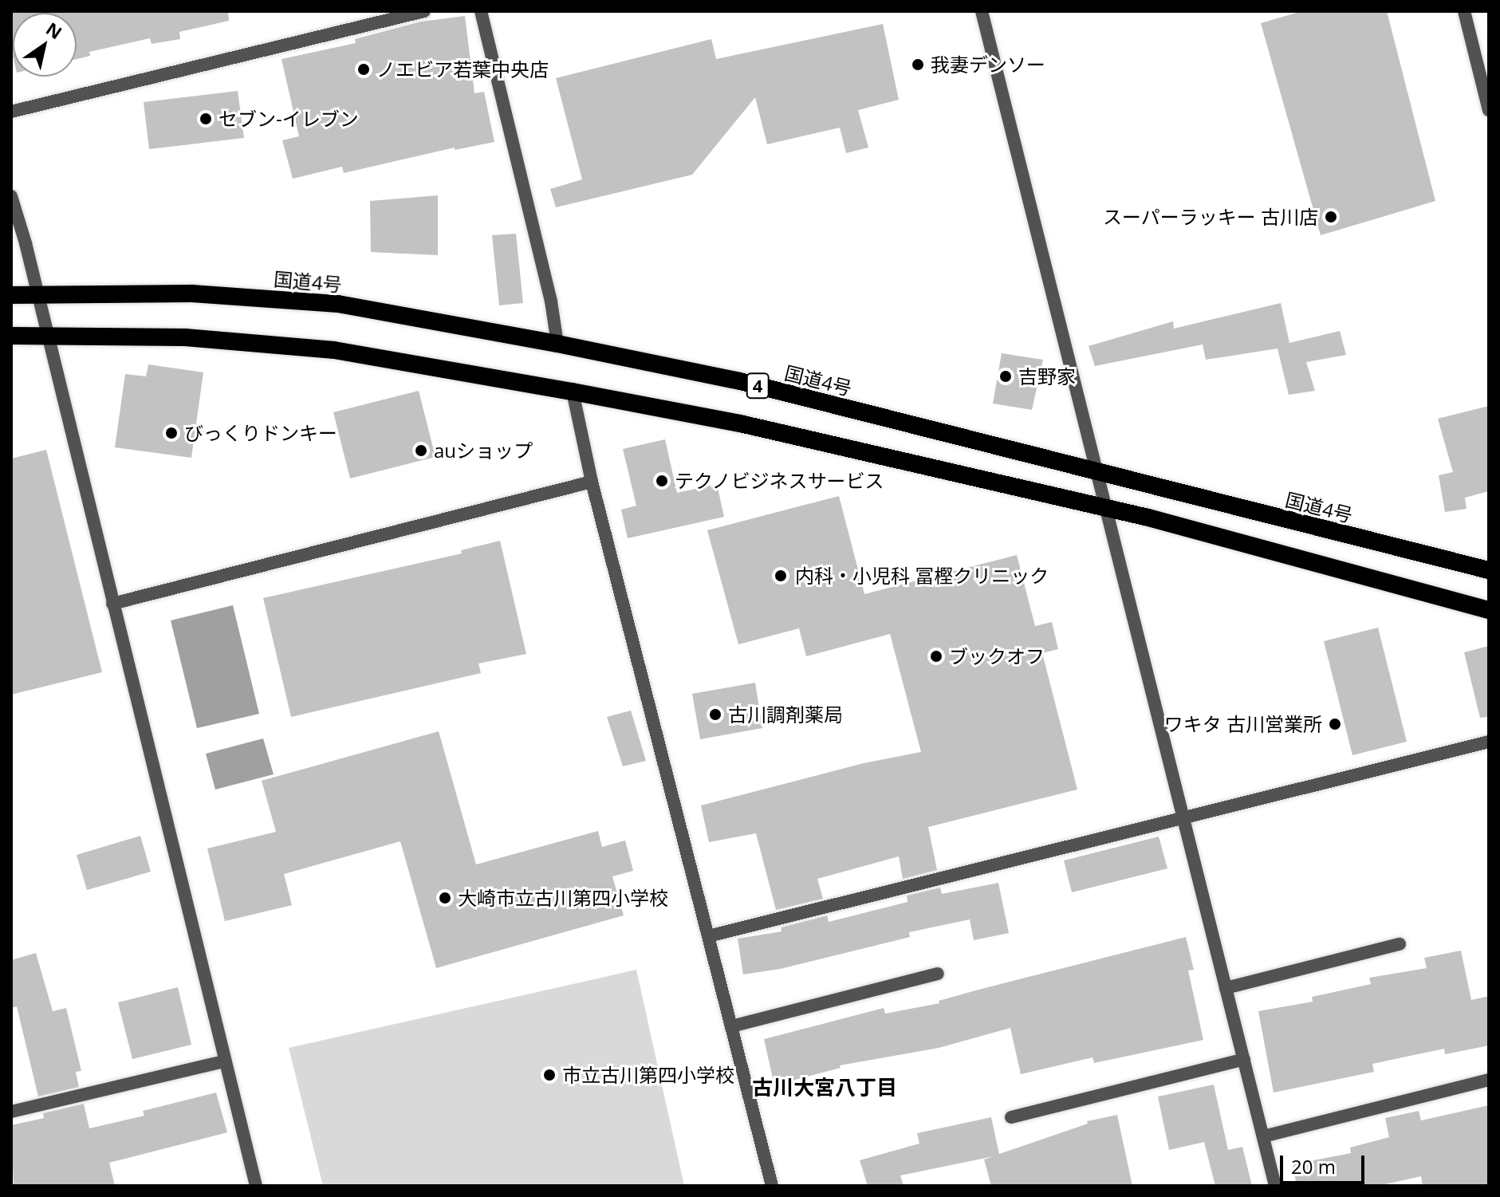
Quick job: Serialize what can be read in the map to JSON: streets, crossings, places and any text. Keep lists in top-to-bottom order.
{
  "streets": {
    "highway": ["国道4号", "4"]
  },
  "districts": ["古川大宮八丁目"],
  "places": [
    "我妻デンソー",
    "ノエビア若葉中央店",
    "セブン-イレブン",
    "スーパーラッキー 古川店",
    "吉野家",
    "びっくりドンキー",
    "auショップ",
    "テクノビジネスサービス",
    "内科・小児科 冨樫クリニック",
    "ブックオフ",
    "古川調剤薬局",
    "ワキタ 古川営業所",
    "大崎市立古川第四小学校",
    "市立古川第四小学校"
  ],
  "scale_bar": "20 m",
  "north": "top right"
}
